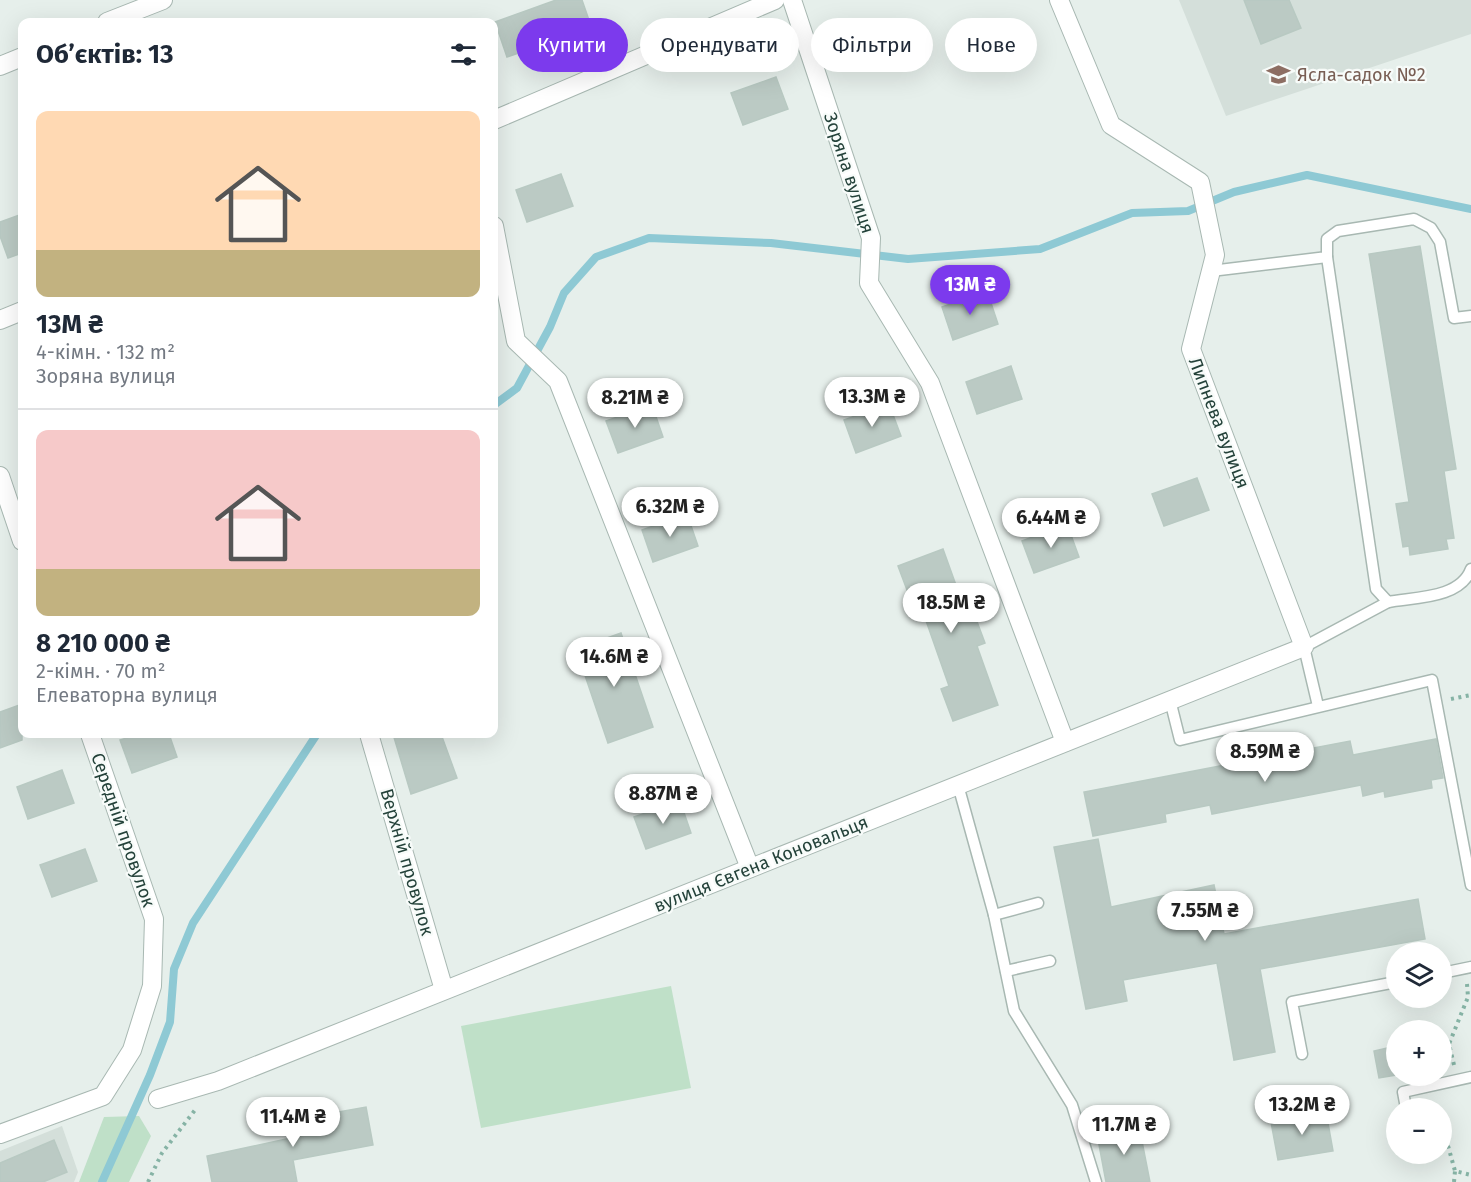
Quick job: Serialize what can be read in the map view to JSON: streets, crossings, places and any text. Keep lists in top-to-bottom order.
{
  "streets": {
    "street": [
      "Зоряна вулиця",
      "Липнева вулиця",
      "Середній провулок",
      "Верхній провулок",
      "вулиця Євгена Коновальця"
    ]
  },
  "crossings": [
    ["Зоряна вулиця", "вулиця Євгена Коновальця"],
    ["Липнева вулиця", "вулиця Євгена Коновальця"],
    ["Верхній провулок", "вулиця Євгена Коновальця"]
  ],
  "places": {
    "school or university": ["Ясла-садок №2"]
  },
  "page": {
    "chip": [
      "Купити",
      "Орендувати",
      "Фільтри",
      "Нове"
    ],
    "heading": "Об’єктів: 13",
    "list": [
      {
        "name": "13M ₴",
        "note": "4-кімн. · 132 m² · Зоряна вулиця"
      },
      {
        "name": "8 210 000 ₴",
        "note": "2-кімн. · 70 m² · Елеваторна вулиця"
      }
    ],
    "price": [
      "13M ₴",
      "13.3M ₴",
      "8.21M ₴",
      "6.32M ₴",
      "6.44M ₴",
      "18.5M ₴",
      "14.6M ₴",
      "8.59M ₴",
      "8.87M ₴",
      "7.55M ₴",
      "13.2M ₴",
      "11.4M ₴",
      "11.7M ₴"
    ],
    "map_buttons": ["+", "−"]
  }
}
